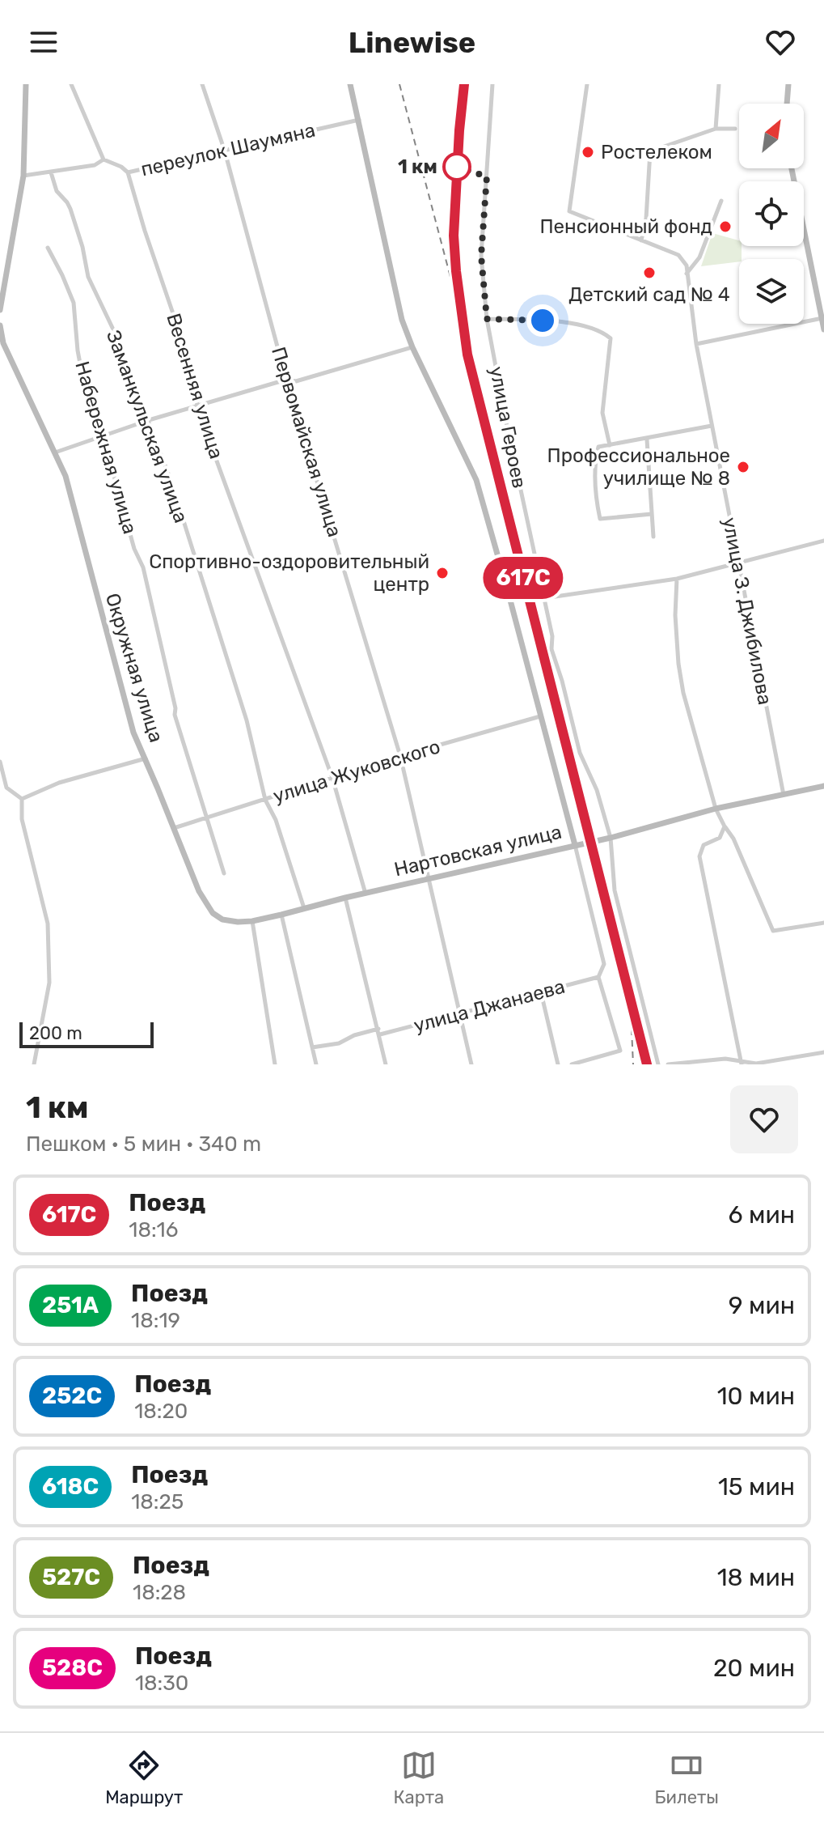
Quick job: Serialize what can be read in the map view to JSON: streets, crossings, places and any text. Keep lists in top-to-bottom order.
{
  "streets": {
    "street": [
      "переулок Шаумяна",
      "Весенняя улица",
      "Заманкульская улица",
      "улица Героев",
      "Первомайская улица",
      "Набережная улица",
      "улица З. Джибилова",
      "Окружная улица",
      "улица Жуковского",
      "Нартовская улица",
      "улица Джанаева"
    ]
  },
  "crossings": [
    ["переулок Шаумяна", "Весенняя улица"],
    ["переулок Шаумяна", "Первомайская улица"],
    ["Весенняя улица", "улица Жуковского"],
    ["Весенняя улица", "Нартовская улица"],
    ["Заманкульская улица", "улица Жуковского"],
    ["Заманкульская улица", "Нартовская улица"],
    ["улица Героев", "Нартовская улица"],
    ["Первомайская улица", "улица Жуковского"],
    ["Первомайская улица", "Нартовская улица"],
    ["Первомайская улица", "улица Джанаева"],
    ["Набережная улица", "улица Жуковского"],
    ["улица З. Джибилова", "Нартовская улица"],
    ["Окружная улица", "улица Жуковского"],
    ["Окружная улица", "Нартовская улица"]
  ],
  "places": [
    "Ростелеком",
    "1 км",
    "Пенсионный фонд",
    "Детский сад № 4",
    "Профессиональное училище № 8",
    "Спортивно-оздоровительный центр"
  ],
  "scale_bar": "200 m",
  "north": "top right",
  "page": {
    "header": "Linewise",
    "on_map": "617C",
    "scale": "200 m",
    "heading": ["1 км", "Пешком · 5 мин · 340 m"],
    "list": [
      {
        "mark": "617C",
        "name": "Поезд",
        "note": "18:16",
        "value": "6 мин"
      },
      {
        "mark": "251А",
        "name": "Поезд",
        "note": "18:19",
        "value": "9 мин"
      },
      {
        "mark": "252С",
        "name": "Поезд",
        "note": "18:20",
        "value": "10 мин"
      },
      {
        "mark": "618С",
        "name": "Поезд",
        "note": "18:25",
        "value": "15 мин"
      },
      {
        "mark": "527С",
        "name": "Поезд",
        "note": "18:28",
        "value": "18 мин"
      },
      {
        "mark": "528С",
        "name": "Поезд",
        "note": "18:30",
        "value": "20 мин"
      }
    ],
    "tabs": ["Маршрут", "Карта", "Билеты"]
  }
}
